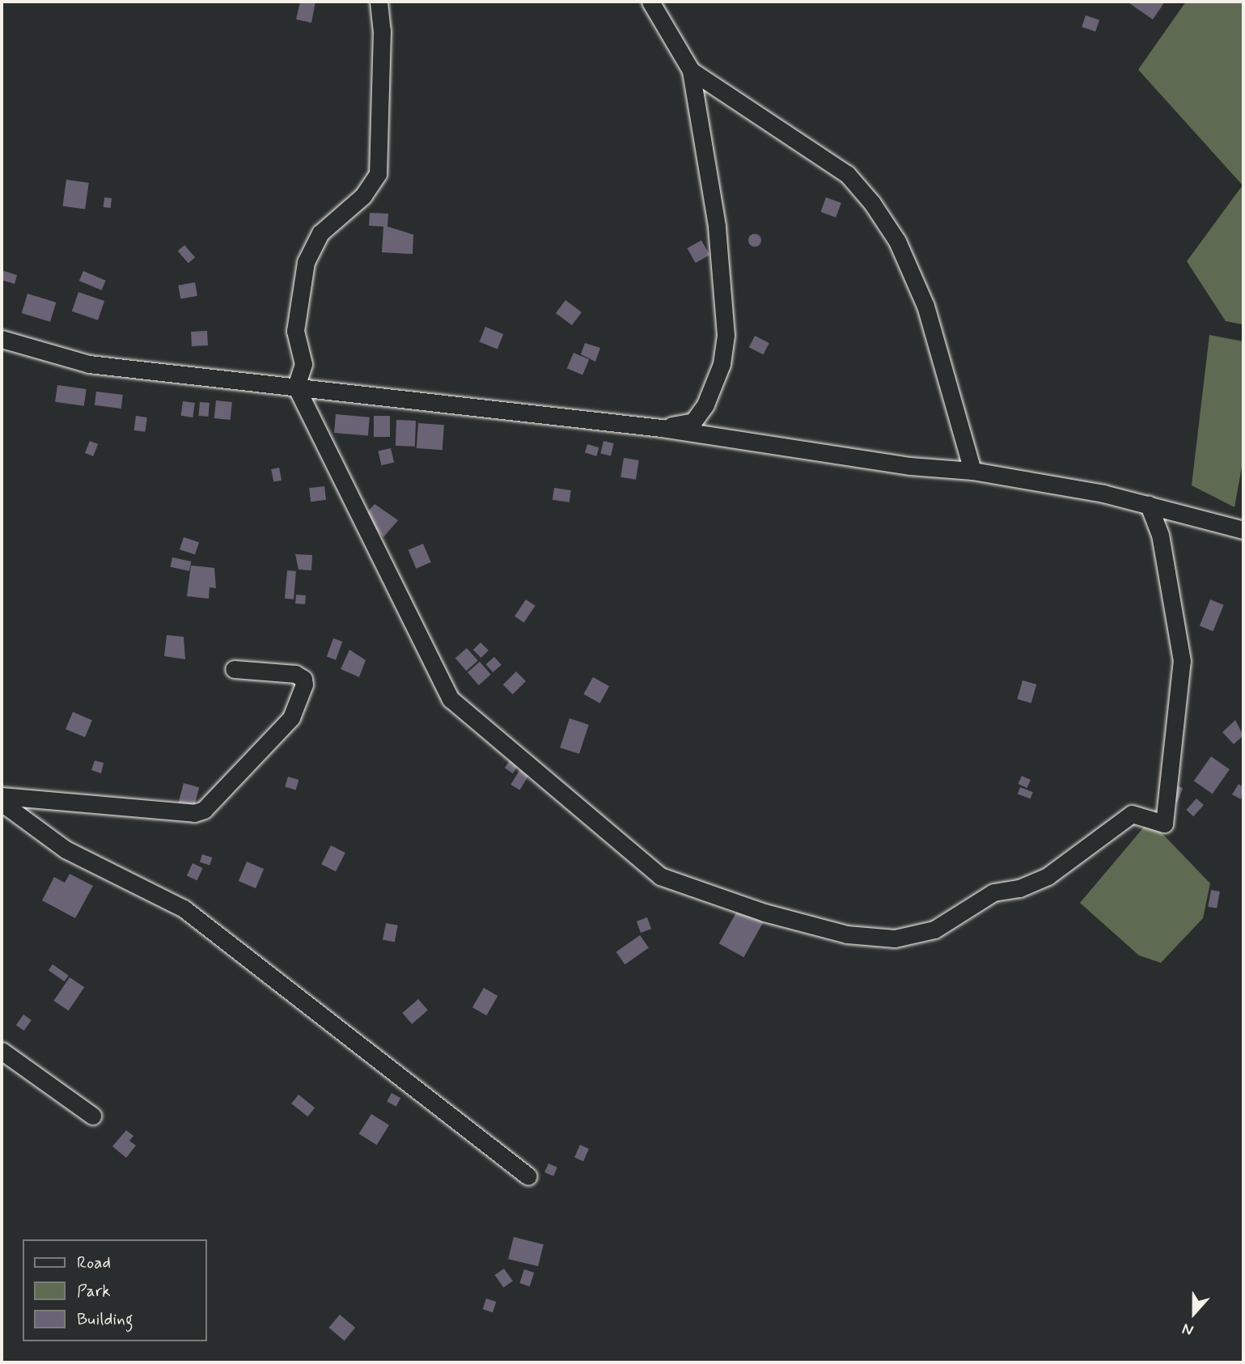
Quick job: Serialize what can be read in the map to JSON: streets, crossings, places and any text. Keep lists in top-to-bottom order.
{
  "legend": ["Road", "Park", "Building"],
  "north": "bottom"
}
